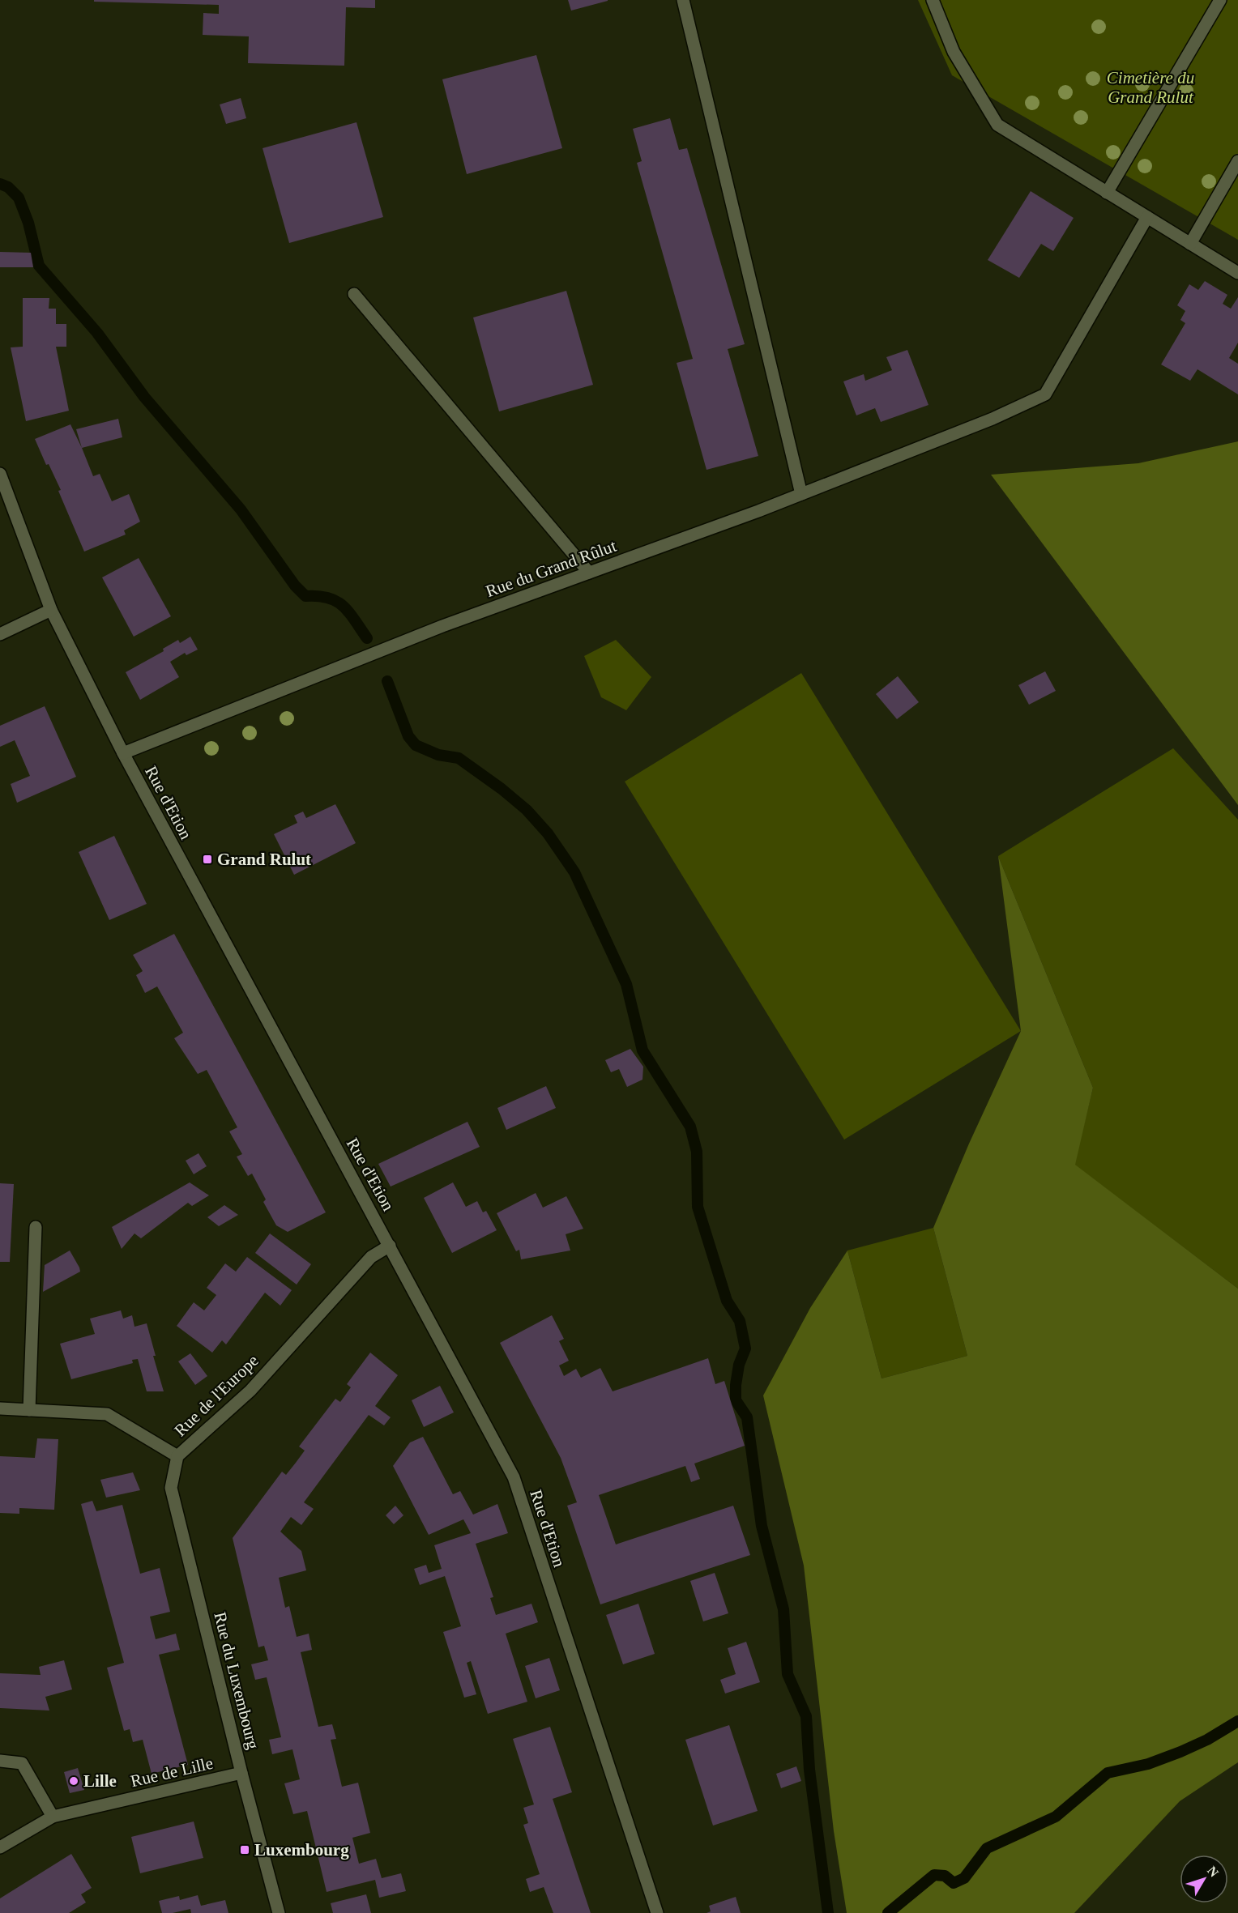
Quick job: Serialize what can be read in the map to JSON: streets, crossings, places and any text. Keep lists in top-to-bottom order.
{
  "streets": {
    "street": [
      "Rue du Grand Rûlut",
      "Rue d'Etion",
      "Rue de l'Europe",
      "Rue du Luxembourg",
      "Rue de Lille"
    ]
  },
  "crossings": [
    ["Rue du Grand Rûlut", "Rue d'Etion"],
    ["Rue d'Etion", "Rue de l'Europe"],
    ["Rue de l'Europe", "Rue du Luxembourg"],
    ["Rue du Luxembourg", "Rue de Lille"]
  ],
  "parks": ["Cimetière du Grand Rulut"],
  "places": {
    "transit": ["Grand Rulut", "Luxembourg"],
    "other": ["Lille"]
  },
  "north": "top right"
}
